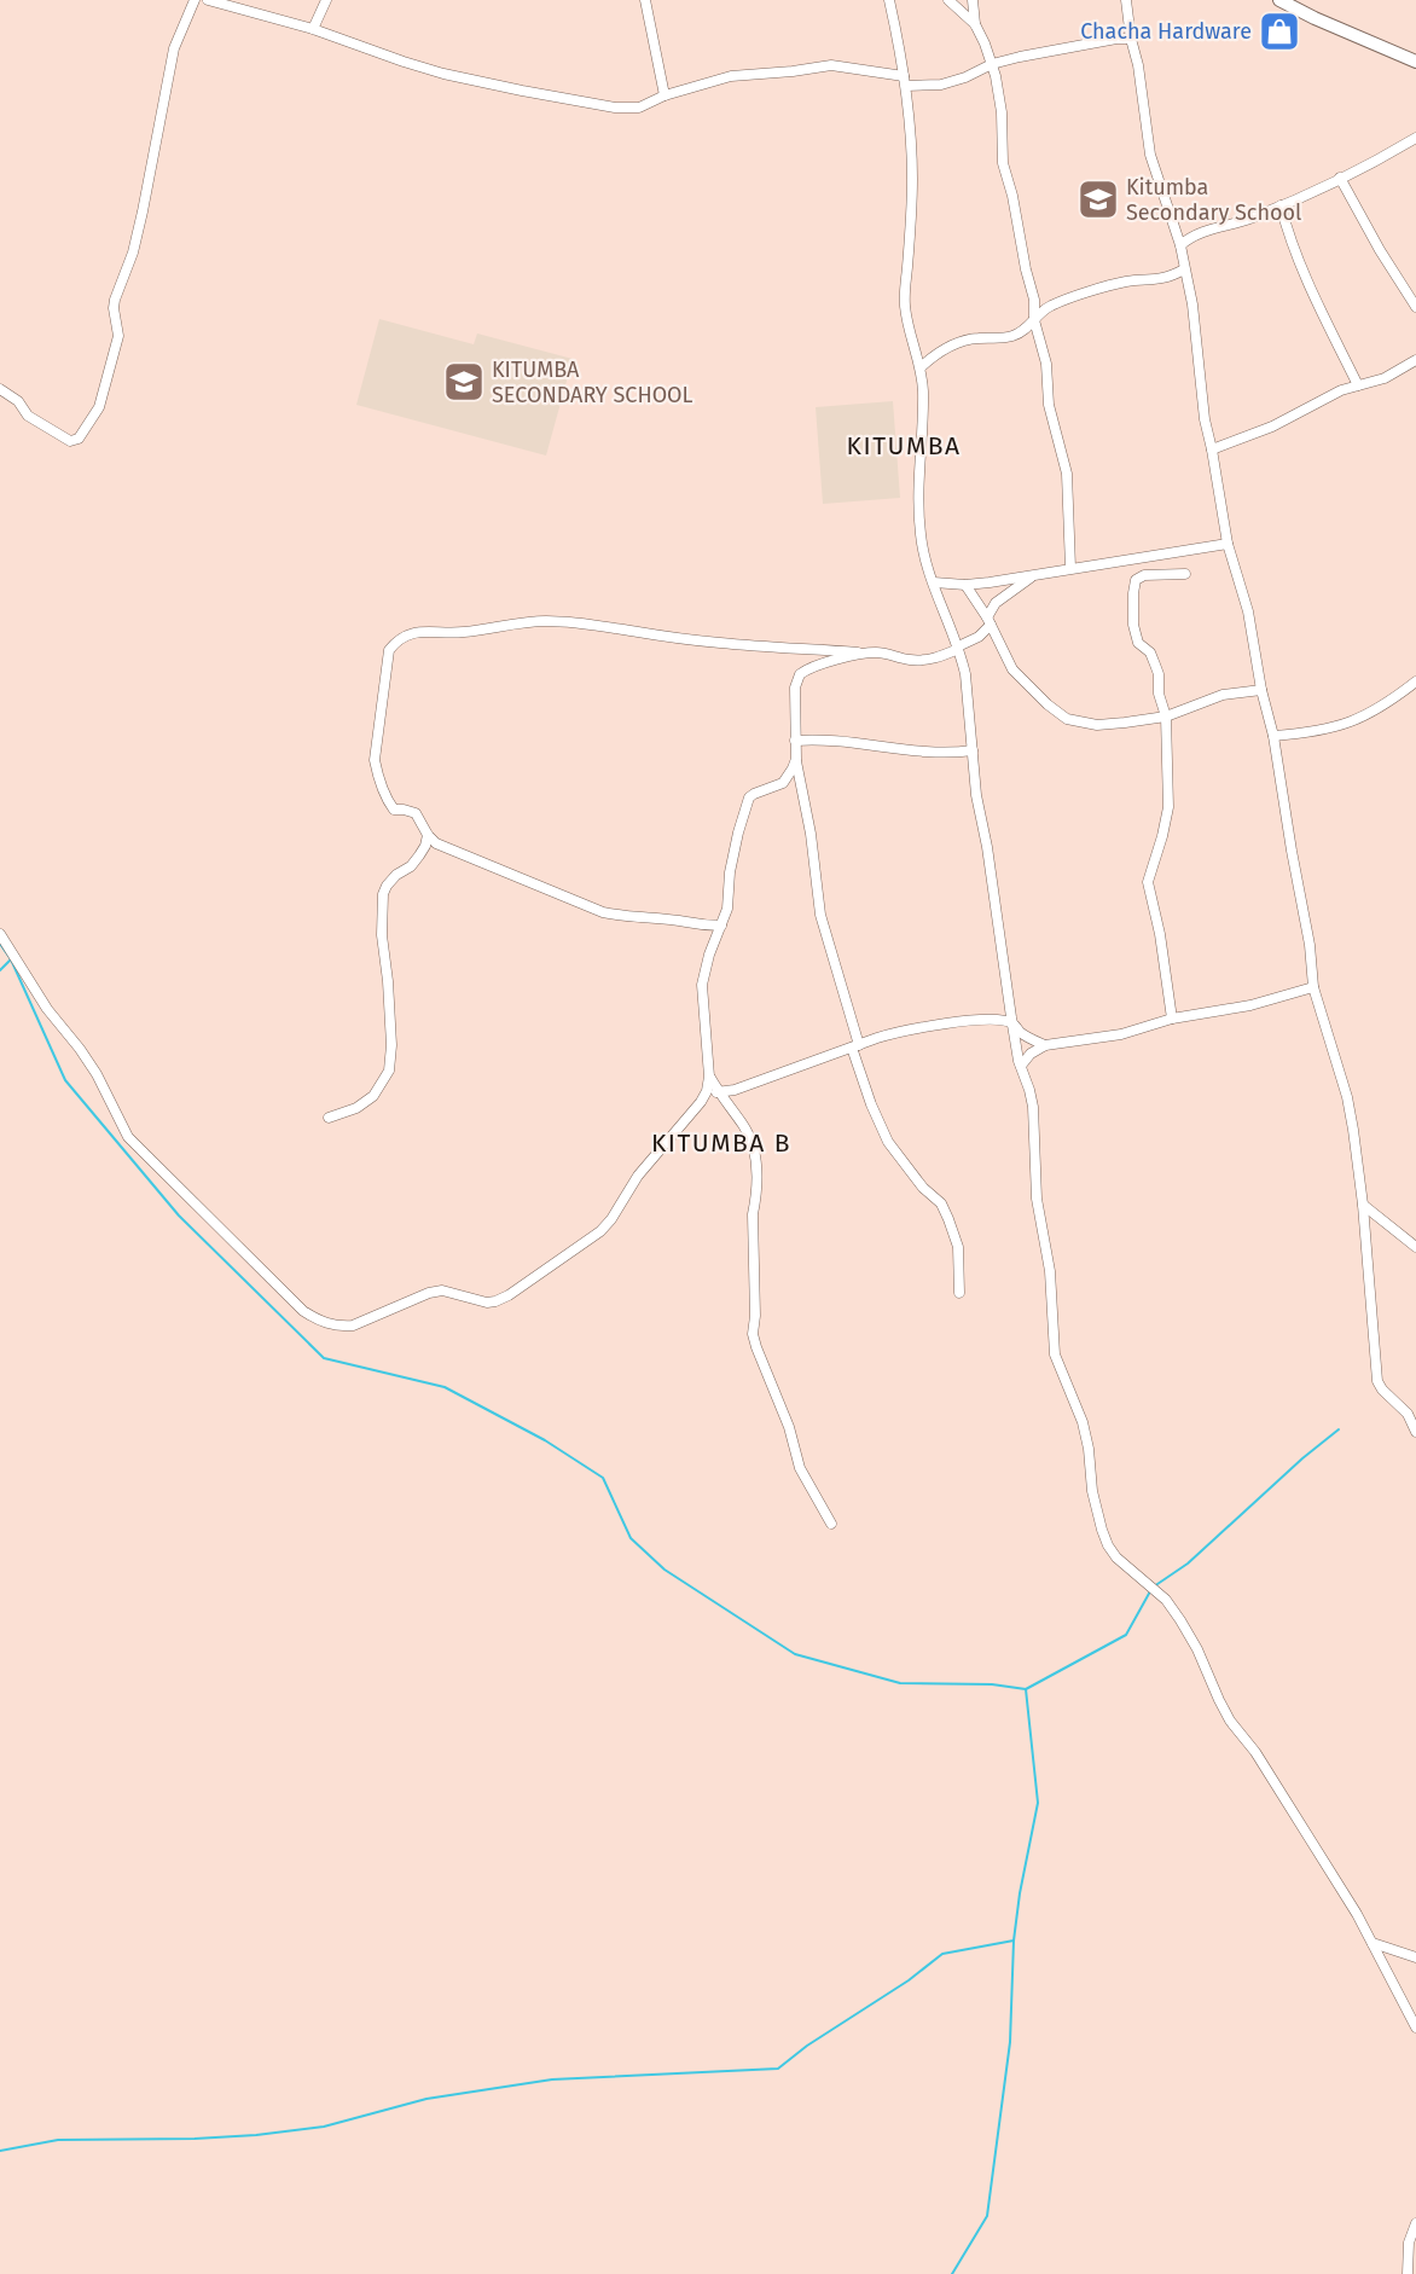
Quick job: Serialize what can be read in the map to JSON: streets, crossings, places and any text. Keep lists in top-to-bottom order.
{
  "districts": ["KITUMBA", "KITUMBA B"],
  "places": {
    "shop": ["Chacha Hardware"],
    "school or university": ["Kitumba Secondary School", "KITUMBA SECONDARY SCHOOL"]
  }
}
